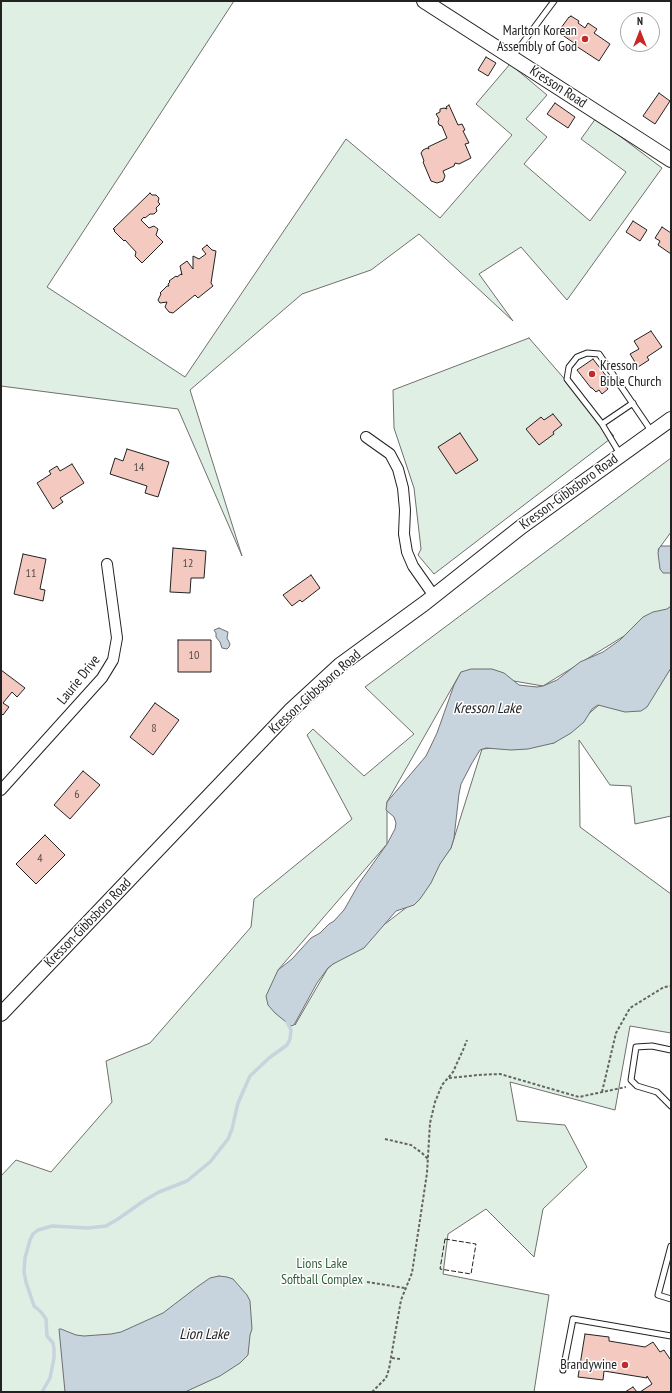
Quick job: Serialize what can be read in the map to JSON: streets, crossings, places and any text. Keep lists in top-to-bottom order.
{
  "streets": {
    "street": ["Kresson Road", "Kresson-Gibbsboro Road", "Laurie Drive"]
  },
  "water": ["Kresson Lake", "Lion Lake"],
  "parks": ["Lions Lake Softball Complex"],
  "places": ["Marlton Korean Assembly of God", "Kresson Bible Church", "Brandywine"],
  "house_numbers": [
    "14",
    "12",
    "11",
    "10",
    "8",
    "6",
    "4"
  ],
  "north": "top"
}
